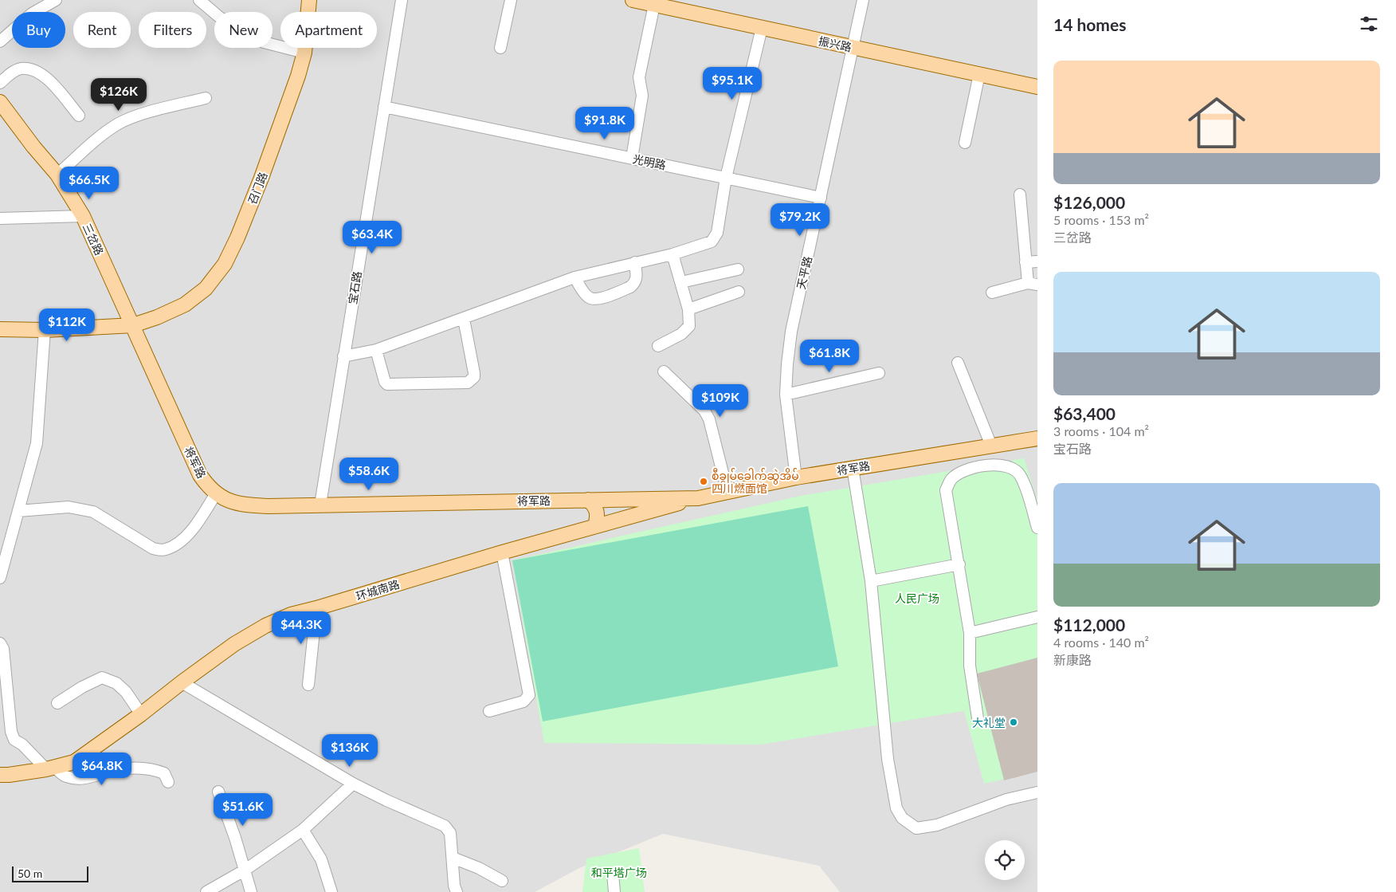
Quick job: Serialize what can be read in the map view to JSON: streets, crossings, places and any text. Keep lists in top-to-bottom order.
{
  "streets": {
    "main road": [
      "振兴路",
      "召门路",
      "三岔路",
      "将军路",
      "环城南路"
    ],
    "street": ["光明路", "天平路", "宝石路"]
  },
  "crossings": [
    ["振兴路", "天平路"],
    ["光明路", "天平路"],
    ["光明路", "宝石路"],
    ["召门路", "三岔路"],
    ["召门路", "将军路"],
    ["三岔路", "将军路"],
    ["天平路", "将军路"],
    ["宝石路", "将军路"],
    ["将军路", "环城南路"]
  ],
  "parks": ["人民广场", "和平塔广场"],
  "places": ["စီချွမ်ခေါက်ဆွဲအိမ် 四川燃面馆", "大礼堂"],
  "scale_bar": "50 m",
  "page": {
    "heading": "14 homes",
    "chip": [
      "Buy",
      "Rent",
      "Filters",
      "New",
      "Apartment"
    ],
    "list": [
      {
        "name": "$126,000",
        "note": "5 rooms · 153 m² · 三岔路"
      },
      {
        "name": "$63,400",
        "note": "3 rooms · 104 m² · 宝石路"
      },
      {
        "name": "$112,000",
        "note": "4 rooms · 140 m² · 新康路"
      }
    ],
    "price": [
      "$95.1K",
      "$126K",
      "$91.8K",
      "$66.5K",
      "$79.2K",
      "$63.4K",
      "$112K",
      "$61.8K",
      "$109K",
      "$58.6K",
      "$44.3K",
      "$136K",
      "$64.8K",
      "$51.6K"
    ],
    "scale": "50 m"
  }
}
